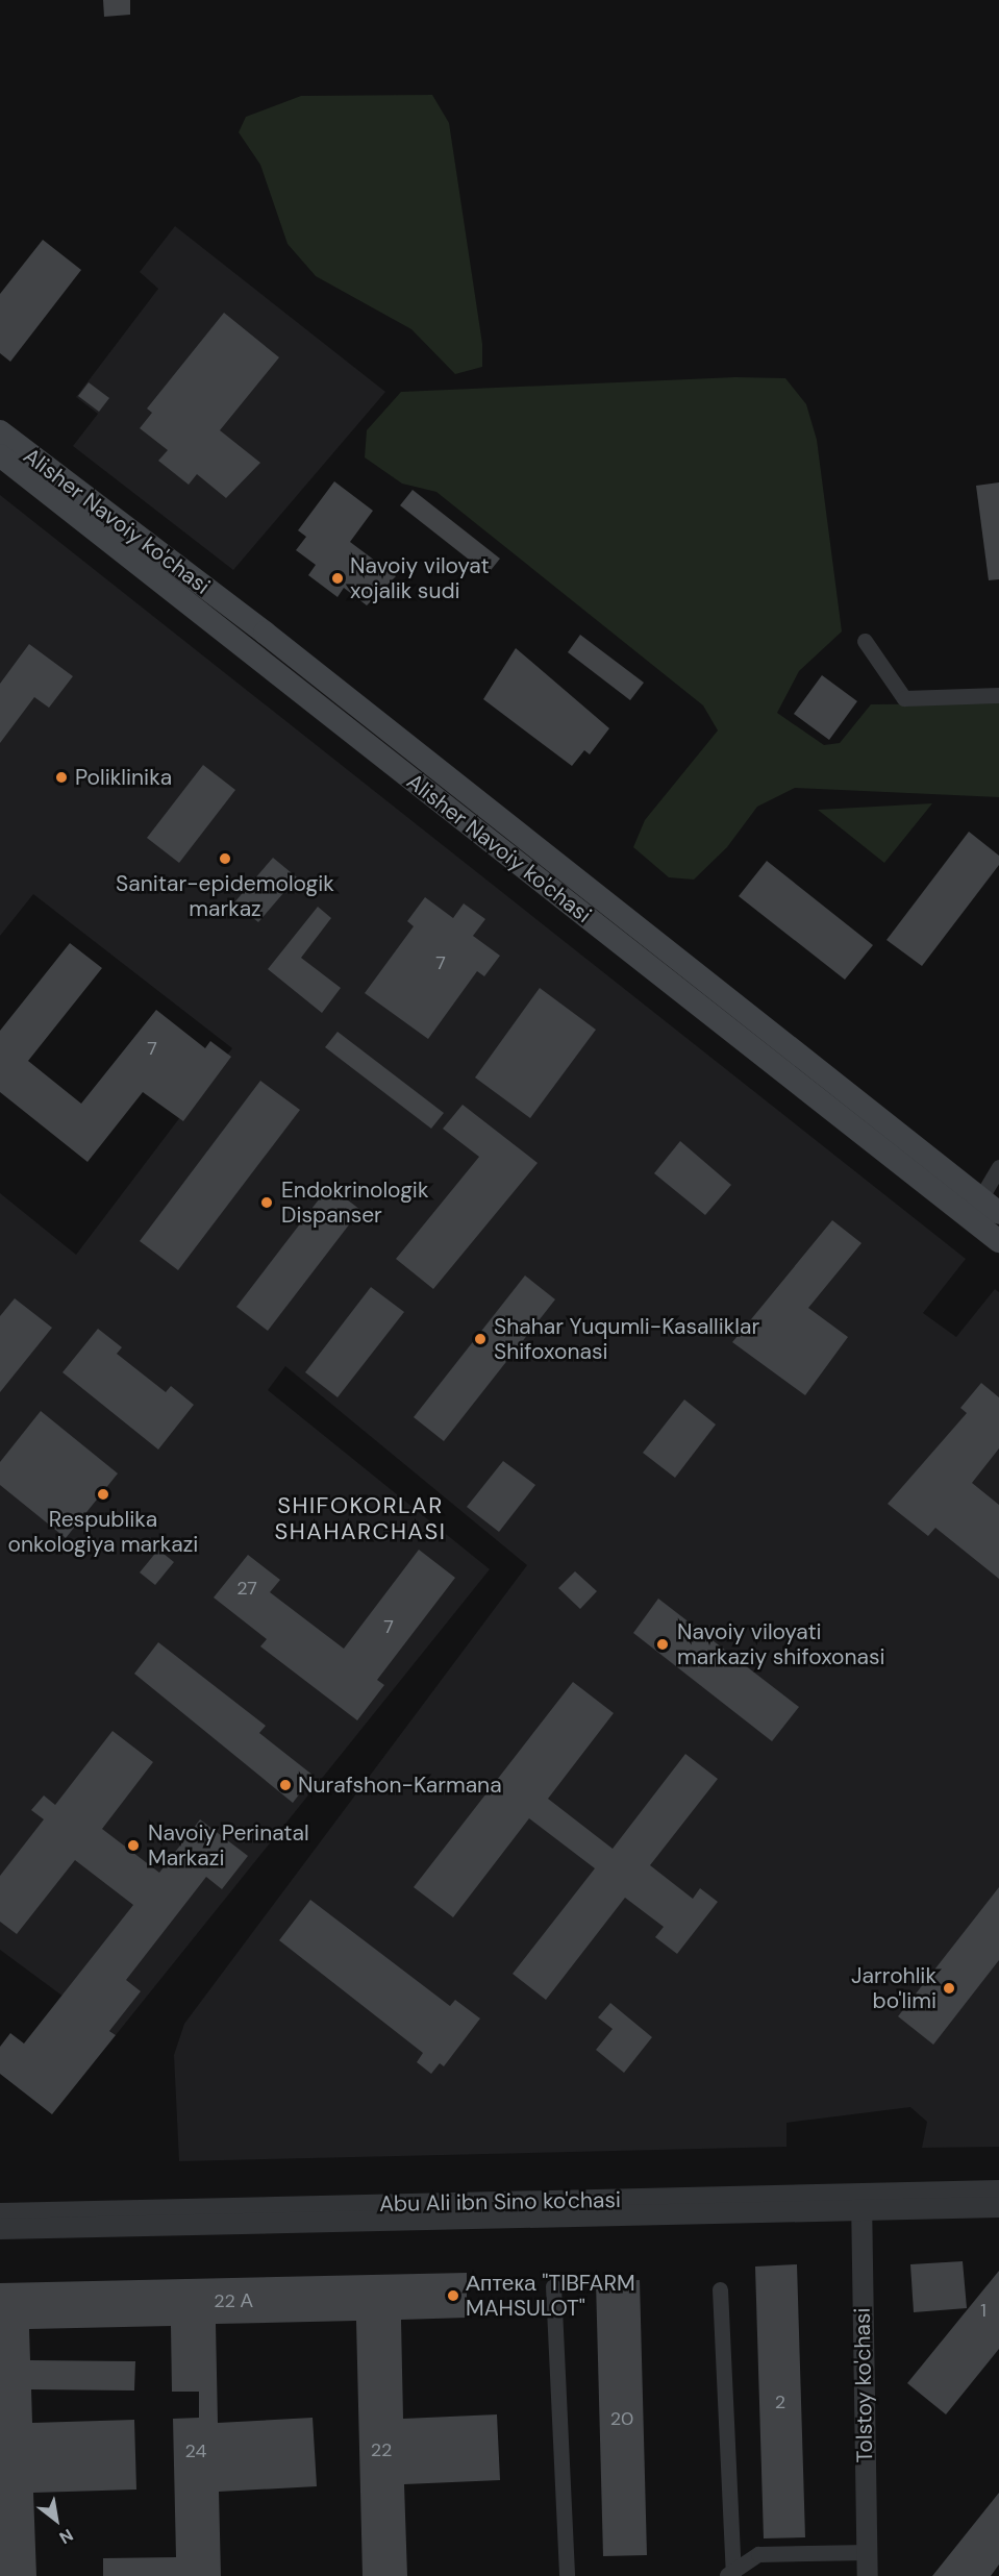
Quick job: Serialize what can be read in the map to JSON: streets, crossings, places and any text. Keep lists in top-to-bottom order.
{
  "streets": {
    "main road": ["Alisher Navoiy ko'chasi"],
    "street": ["Abu Ali ibn Sino ko'chasi", "Tolstoy ko'chasi"]
  },
  "crossings": [
    ["Abu Ali ibn Sino ko'chasi", "Tolstoy ko'chasi"]
  ],
  "districts": ["SHIFOKORLAR SHAHARCHASI"],
  "places": [
    "Navoiy viloyat xojalik sudi",
    "Poliklinika",
    "Sanitar-epidemologik markaz",
    "Endokrinologik Dispanser",
    "Shahar Yuqumli-Kasalliklar Shifoxonasi",
    "Respublika onkologiya markazi",
    "Navoiy viloyati markaziy shifoxonasi",
    "Nurafshon-Karmana",
    "Navoiy Perinatal Markazi",
    "Jarrohlik bo'limi",
    "Аптека \"TIBFARM MAHSULOT\""
  ],
  "house_numbers": [
    "7",
    "7",
    "27",
    "7",
    "22 А",
    "1",
    "2",
    "20",
    "22",
    "24"
  ],
  "north": "bottom right"
}
